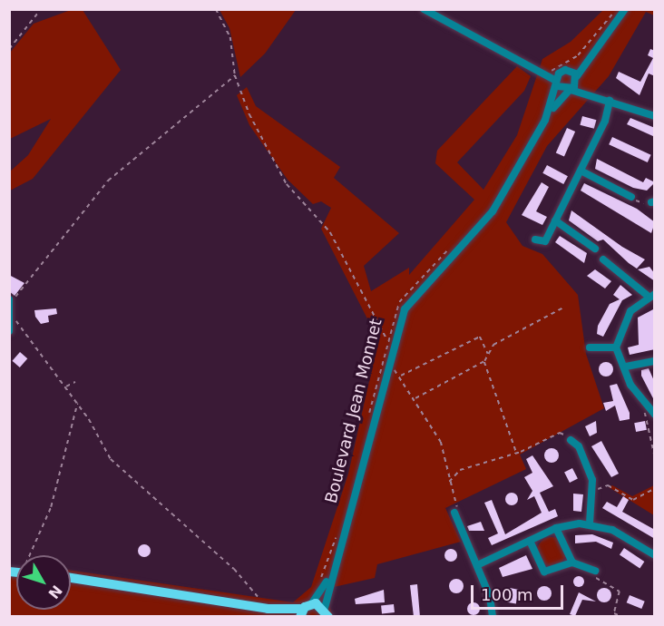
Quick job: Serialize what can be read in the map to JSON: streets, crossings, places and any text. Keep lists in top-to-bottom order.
{
  "streets": {
    "street": ["Boulevard Jean Monnet"]
  },
  "scale_bar": "100 m",
  "north": "bottom right"
}
